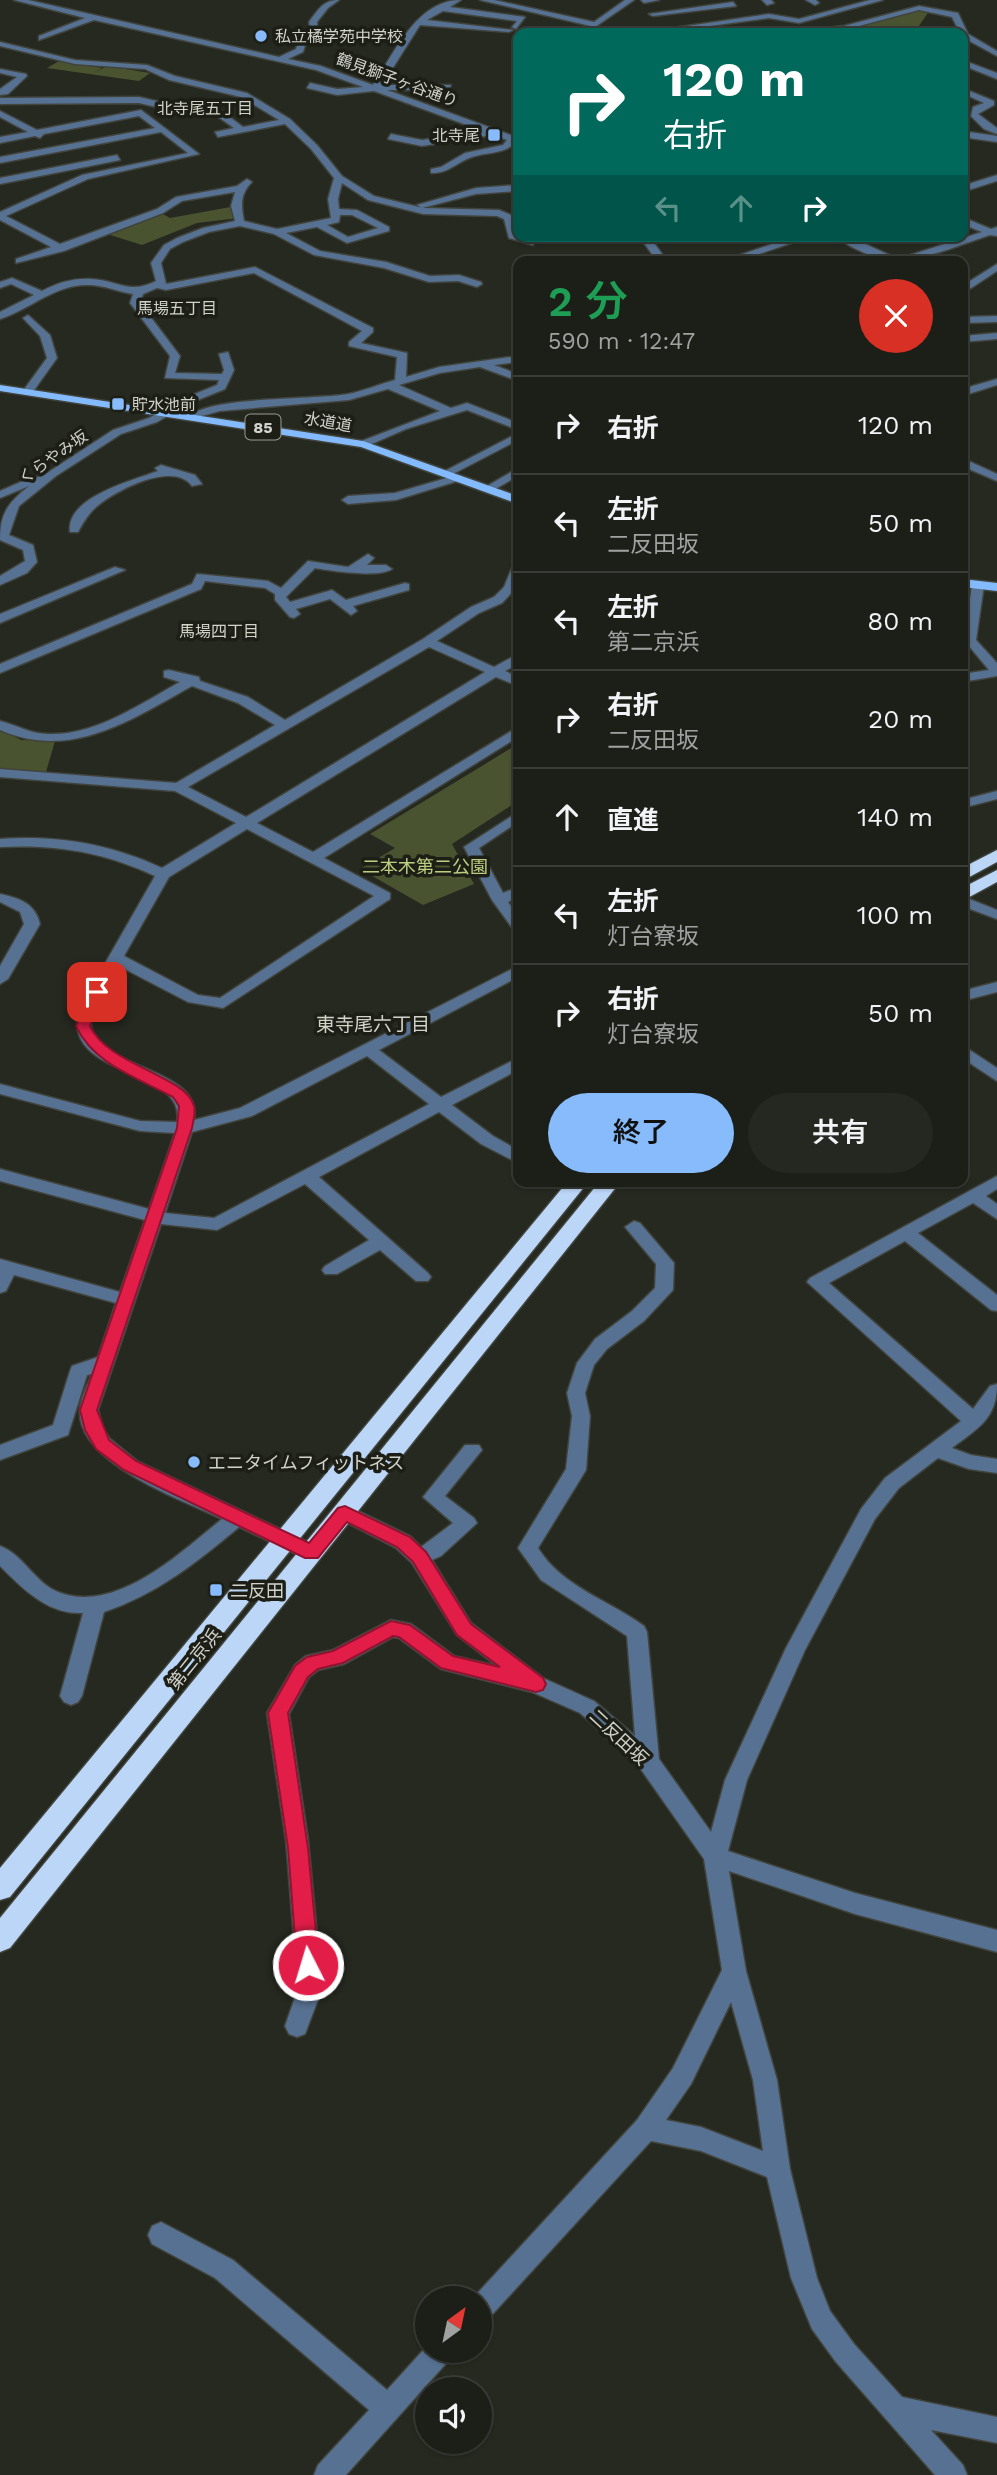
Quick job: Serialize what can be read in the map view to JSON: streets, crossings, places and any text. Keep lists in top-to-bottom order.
{
  "streets": {
    "highway": ["第二京浜"],
    "main road": ["水道道", "85"],
    "street": ["鶴見獅子ヶ谷通り", "くらやみ坂", "二反田坂"]
  },
  "crossings": [
    ["水道道", "くらやみ坂"],
    ["第二京浜", "二反田坂"]
  ],
  "districts": [
    "北寺尾五丁目",
    "馬場五丁目",
    "馬場四丁目",
    "東寺尾六丁目"
  ],
  "parks": ["二本木第二公園"],
  "places": {
    "other": ["私立橘学苑中学校", "エニタイムフィットネス"],
    "transit": ["北寺尾", "貯水池前", "二反田"]
  },
  "north": "top right",
  "page": {
    "turn": ["120 m", "右折"],
    "heading": ["2 分", "590 m · 12:47"],
    "list": [
      {
        "name": "右折",
        "value": "120 m"
      },
      {
        "name": "左折",
        "note": "二反田坂",
        "value": "50 m"
      },
      {
        "name": "左折",
        "note": "第二京浜",
        "value": "80 m"
      },
      {
        "name": "右折",
        "note": "二反田坂",
        "value": "20 m"
      },
      {
        "name": "直進",
        "value": "140 m"
      },
      {
        "name": "左折",
        "note": "灯台寮坂",
        "value": "100 m"
      },
      {
        "name": "右折",
        "note": "灯台寮坂",
        "value": "50 m"
      }
    ],
    "buttons": ["終了", "共有"]
  }
}
